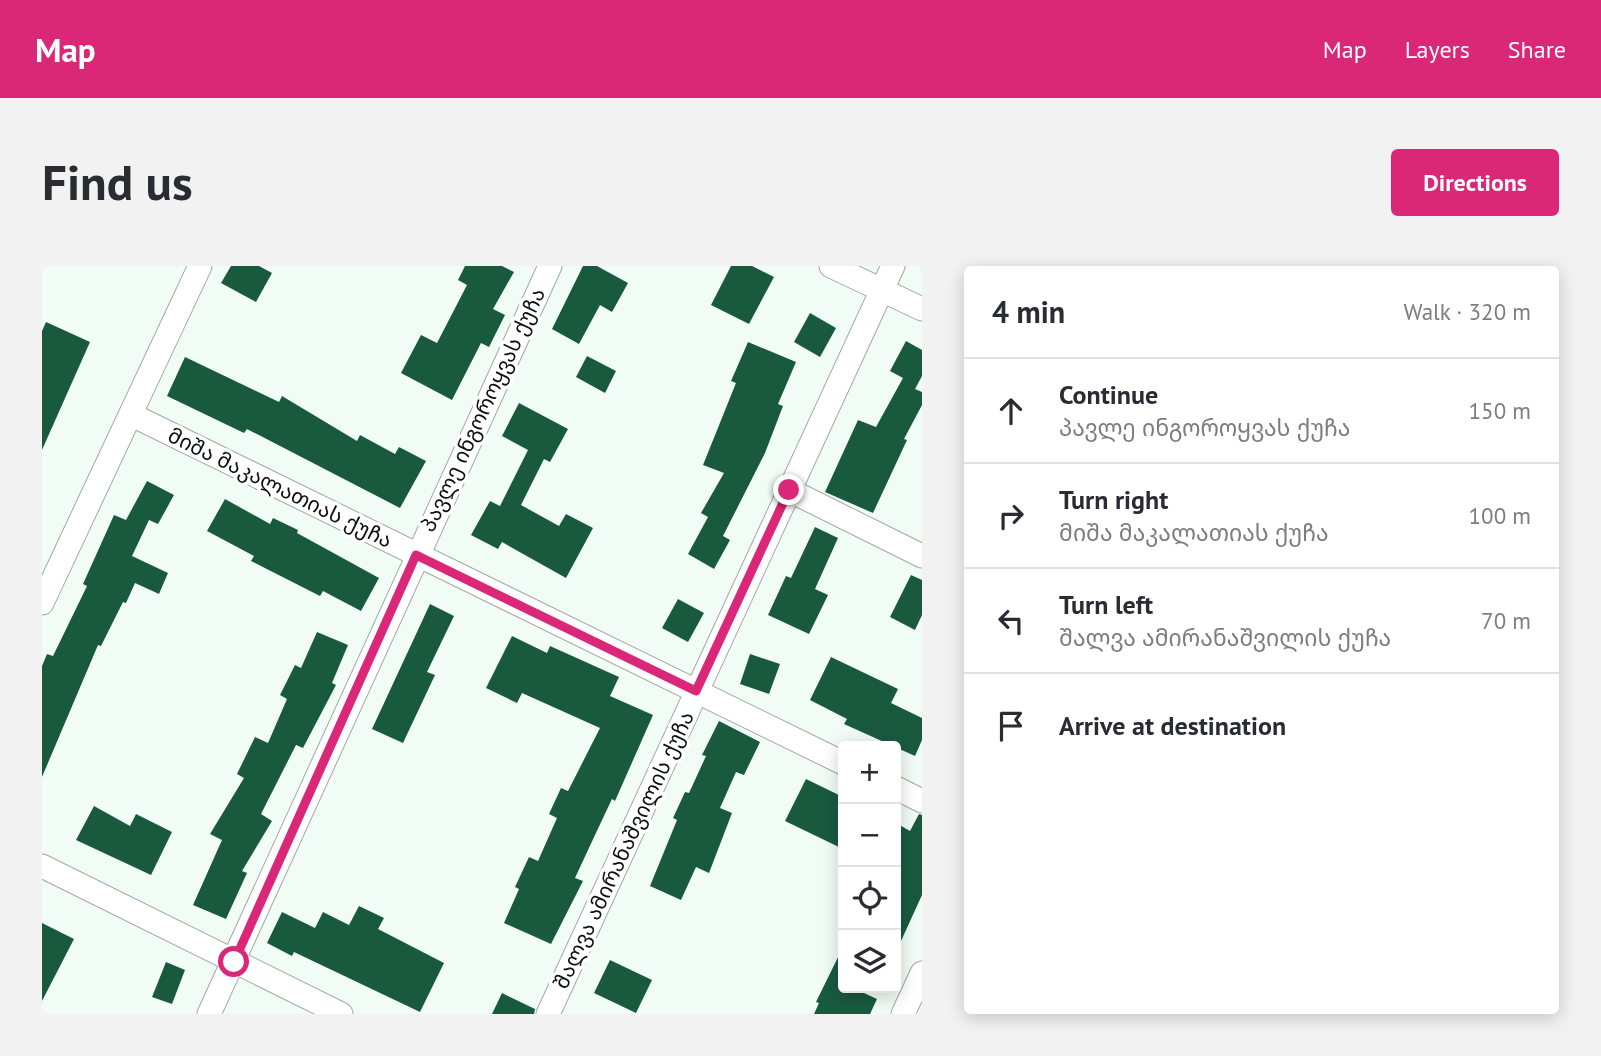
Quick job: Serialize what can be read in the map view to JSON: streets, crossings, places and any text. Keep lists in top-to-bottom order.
{
  "streets": {
    "street": ["პავლე ინგოროყვას ქუჩა", "მიშა მაკალათიას ქუჩა", "შალვა ამირანაშვილის ქუჩა"]
  },
  "crossings": [
    ["პავლე ინგოროყვას ქუჩა", "მიშა მაკალათიას ქუჩა"],
    ["მიშა მაკალათიას ქუჩა", "შალვა ამირანაშვილის ქუჩა"]
  ],
  "page": {
    "header": "Map",
    "nav": ["Map", "Layers", "Share"],
    "buttons": "Directions",
    "title": "Find us",
    "heading": ["4 min", "Walk · 320 m"],
    "list": [
      ["Continue", "პავლე ინგოროყვას ქუჩა", "150 m"],
      ["Turn right", "მიშა მაკალათიას ქუჩა", "100 m"],
      ["Turn left", "შალვა ამირანაშვილის ქუჩა", "70 m"],
      "Arrive at destination"
    ],
    "map_buttons": ["+", "−"]
  }
}
